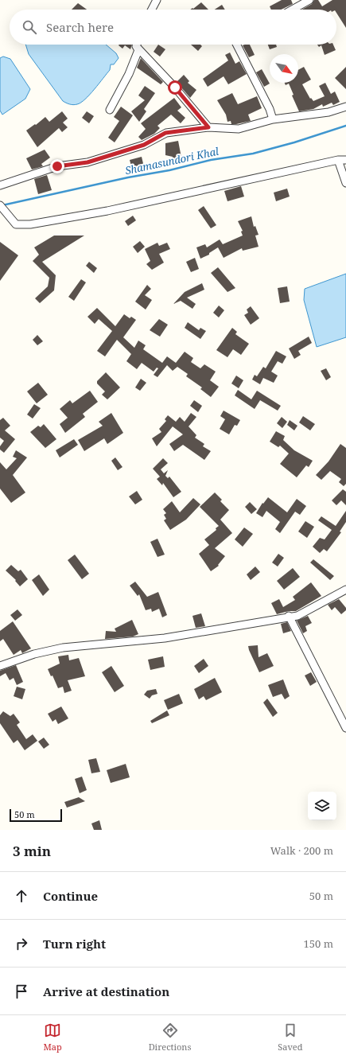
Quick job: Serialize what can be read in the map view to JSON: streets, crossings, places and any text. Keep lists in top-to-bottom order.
{
  "water": ["Shamasundori Khal"],
  "scale_bar": "50 m",
  "north": "bottom right",
  "page": {
    "search": "Search here",
    "scale": "50 m",
    "heading": ["3 min", "Walk · 200 m"],
    "list": [
      ["Continue", "50 m"],
      ["Turn right", "150 m"],
      "Arrive at destination"
    ],
    "nav": ["Map", "Directions", "Saved"]
  }
}
